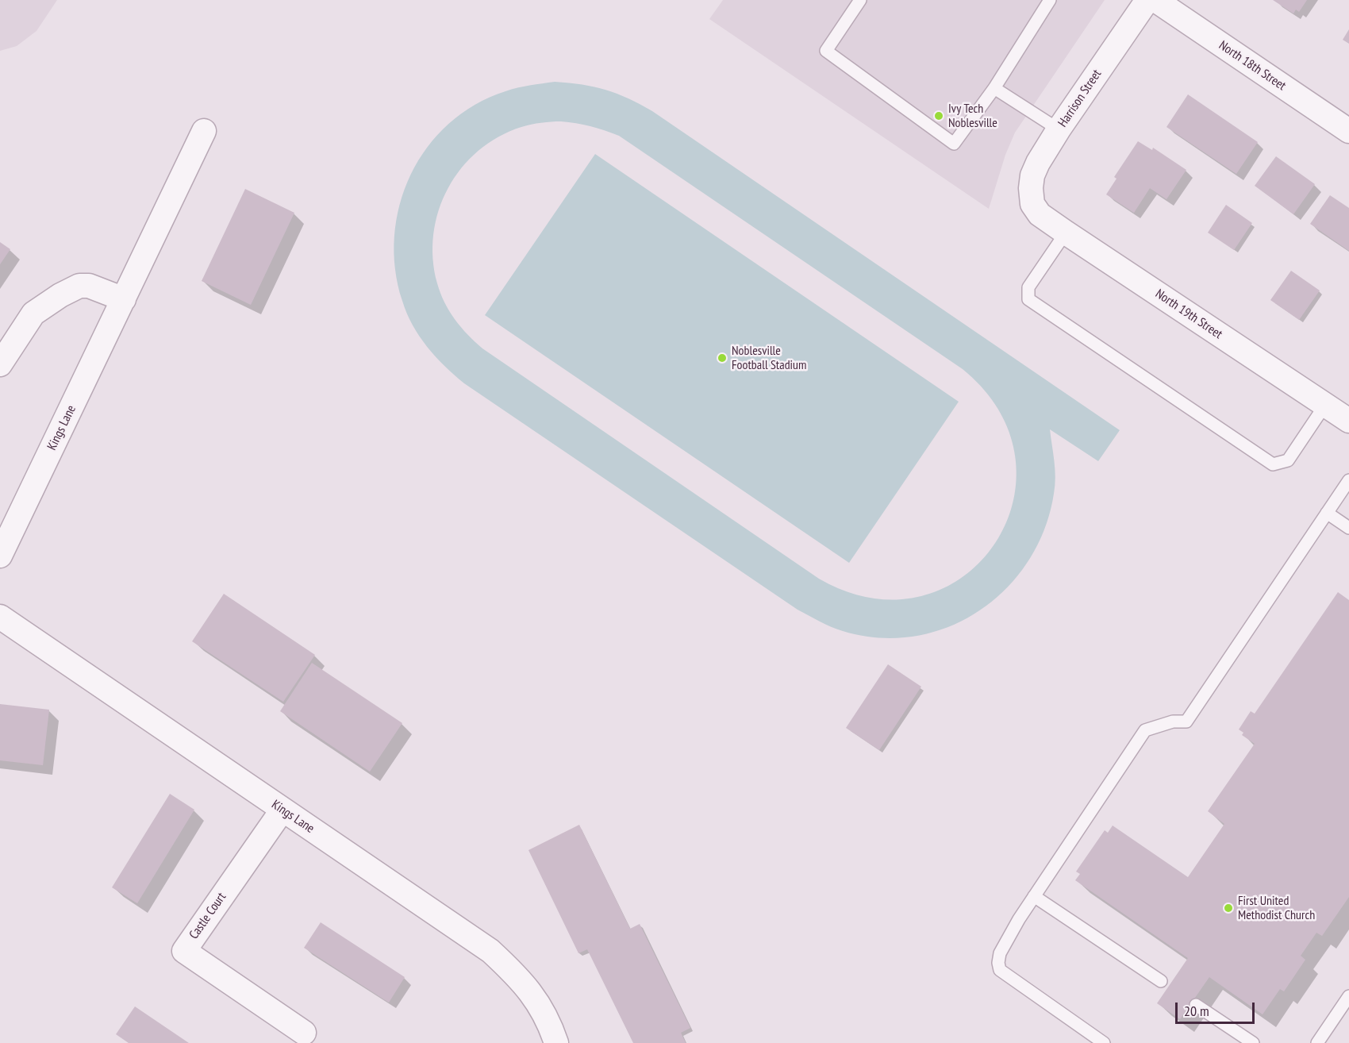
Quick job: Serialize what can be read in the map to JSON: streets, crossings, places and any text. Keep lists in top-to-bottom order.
{
  "streets": {
    "street": [
      "North 18th Street",
      "Harrison Street",
      "North 19th Street",
      "Kings Lane",
      "Castle Court"
    ]
  },
  "crossings": [
    ["Harrison Street", "North 19th Street"],
    ["Kings Lane", "Castle Court"]
  ],
  "places": ["Ivy Tech Noblesville", "Noblesville Football Stadium", "First United Methodist Church"],
  "scale_bar": "20 m"
}
